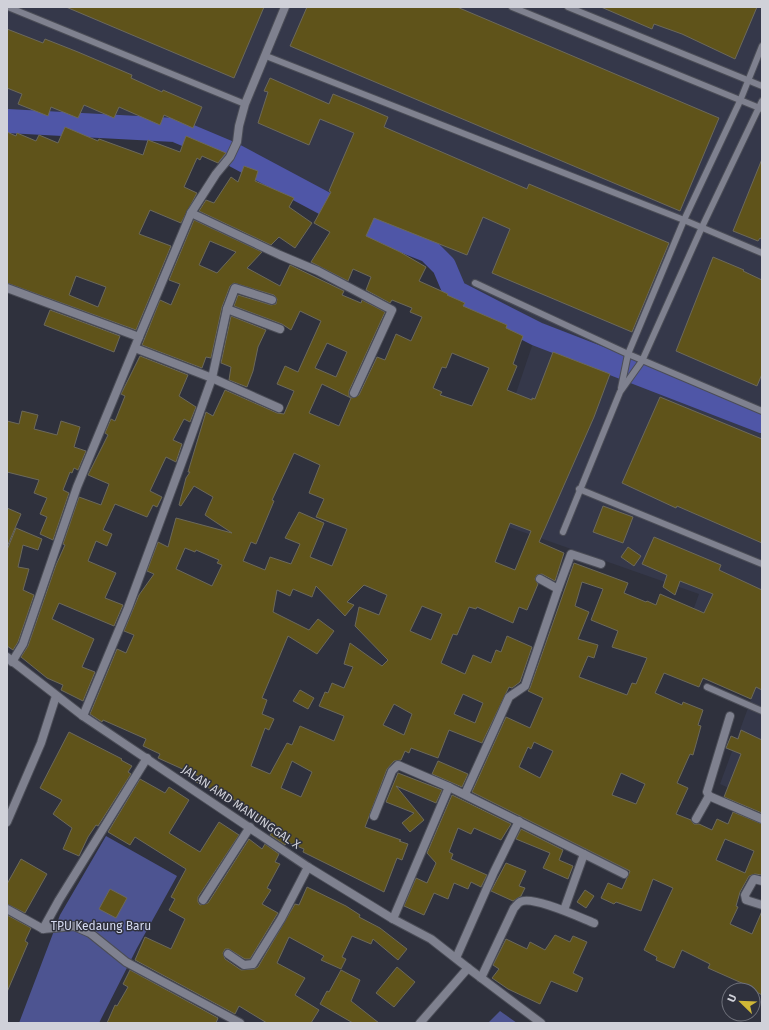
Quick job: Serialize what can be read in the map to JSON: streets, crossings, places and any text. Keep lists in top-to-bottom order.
{
  "streets": {
    "street": ["JALAN AMD MANUNGGAL X"]
  },
  "parks": ["TPU Kedaung Baru"],
  "north": "top left"
}
